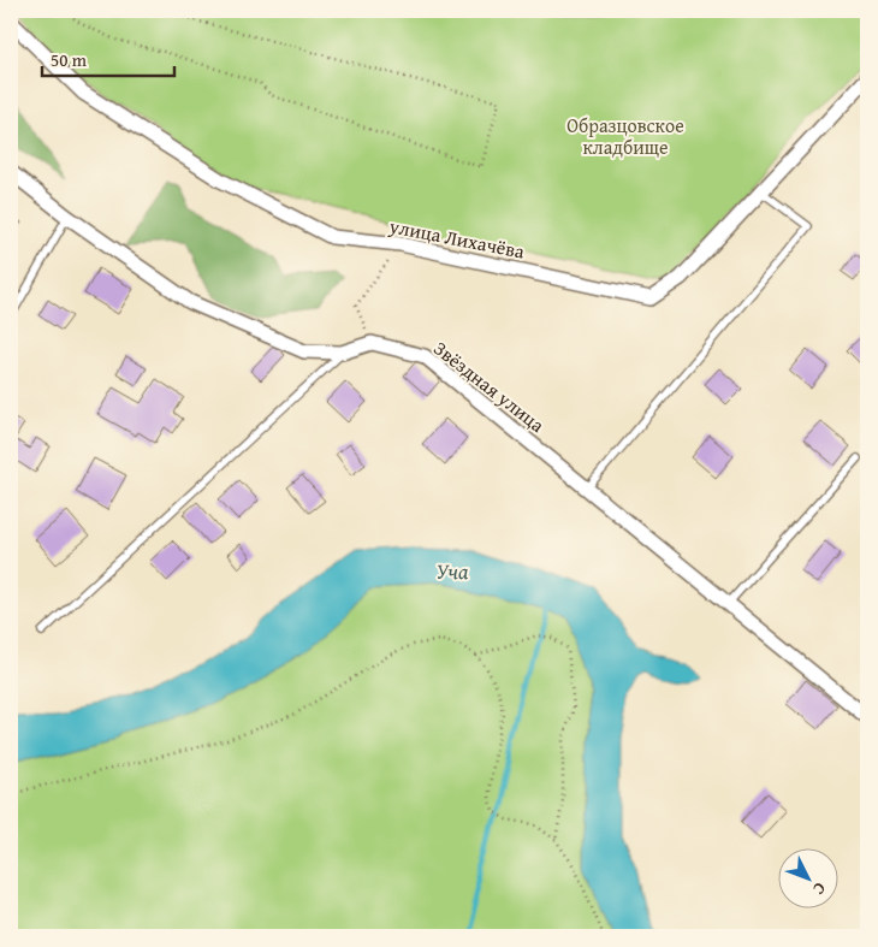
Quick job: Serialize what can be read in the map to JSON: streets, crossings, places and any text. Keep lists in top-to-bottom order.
{
  "streets": {
    "street": ["улица Лихачёва", "Звёздная улица"]
  },
  "water": ["Уча"],
  "parks": ["Образцовское кладбище"],
  "scale_bar": "50 m",
  "north": "bottom right"
}
